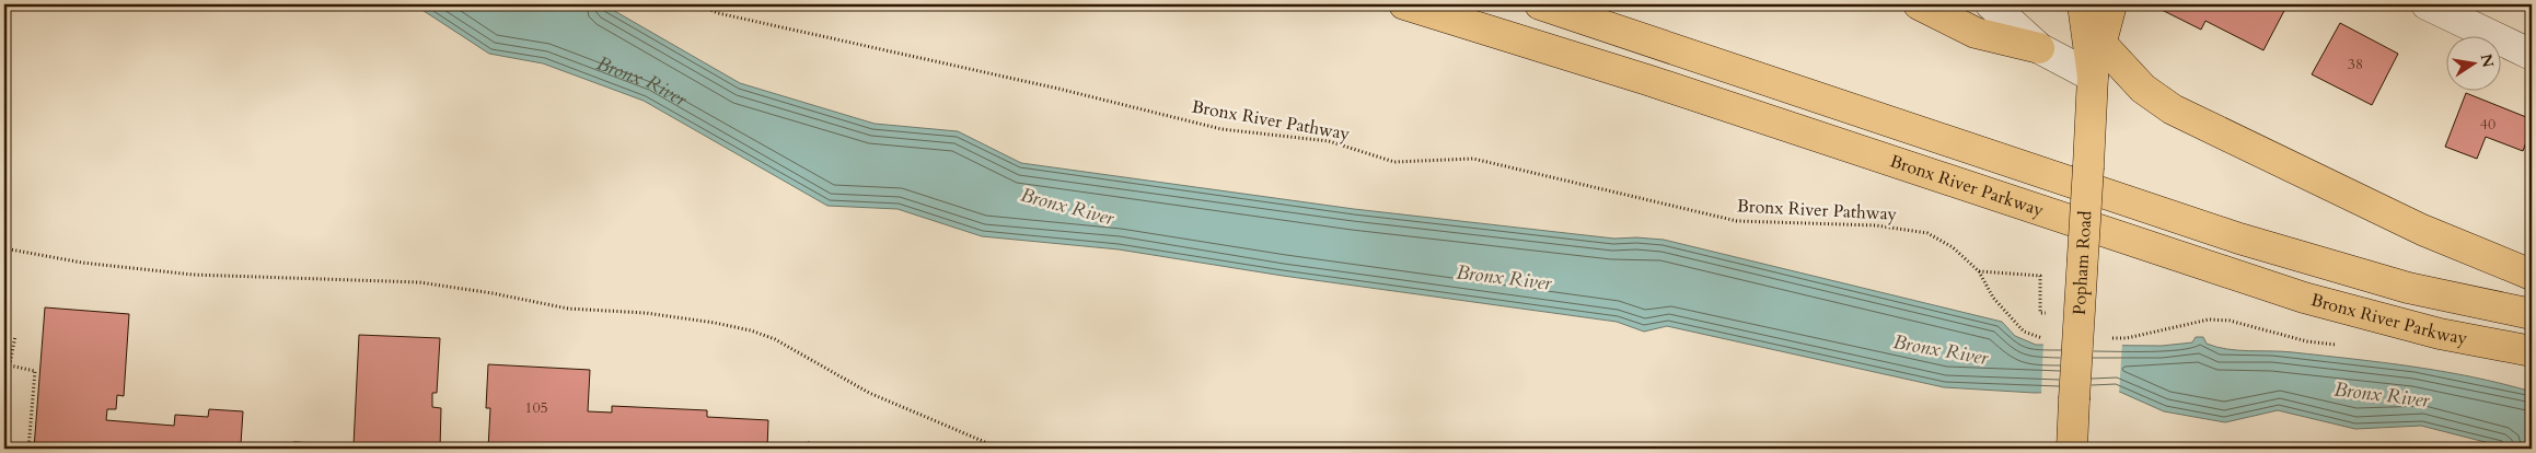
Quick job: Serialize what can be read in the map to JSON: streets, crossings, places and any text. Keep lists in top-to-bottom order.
{
  "streets": {
    "main road": ["Bronx River Parkway", "Popham Road"],
    "path": ["Bronx River Pathway"]
  },
  "water": ["Bronx River"],
  "house_numbers": ["38", "40", "105"],
  "north": "right"
}
